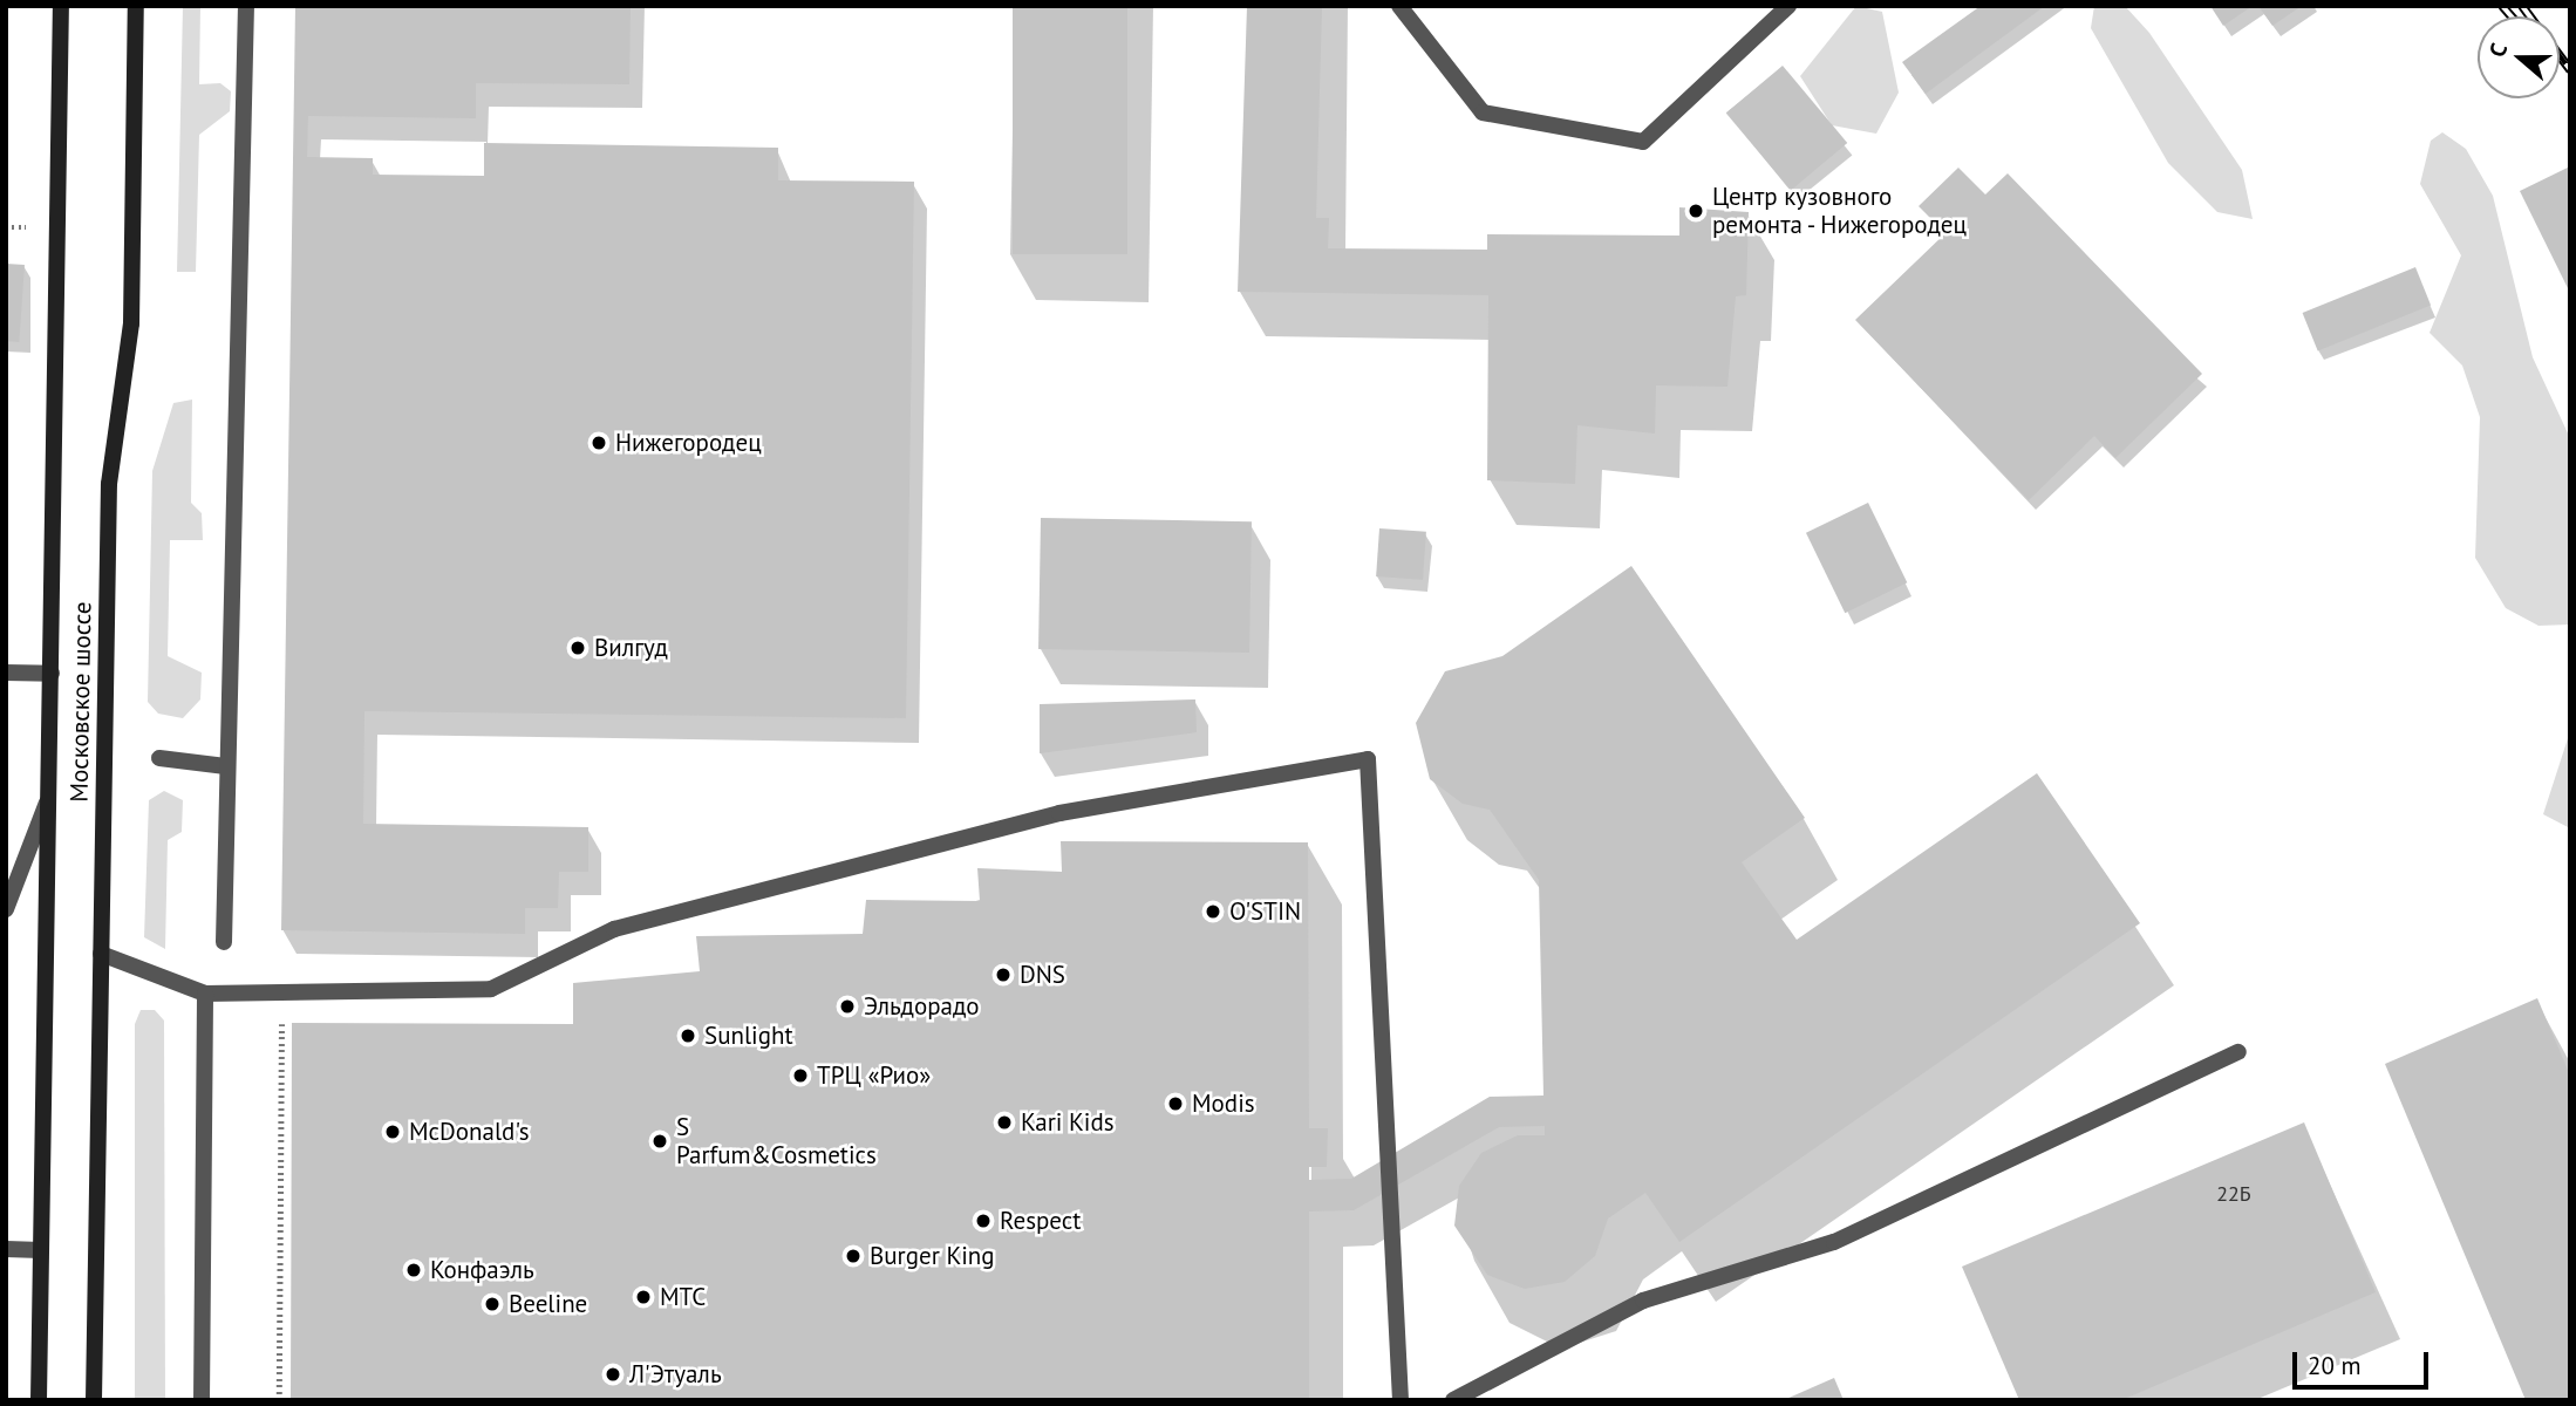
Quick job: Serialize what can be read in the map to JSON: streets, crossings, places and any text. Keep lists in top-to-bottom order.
{
  "streets": {
    "main road": ["Московское шоссе"]
  },
  "places": [
    "Центр кузовного ремонта - Нижегородец",
    "Нижегородец",
    "Вилгуд",
    "O'STIN",
    "DNS",
    "Эльдорадо",
    "Sunlight",
    "ТРЦ «Рио»",
    "Modis",
    "Kari Kids",
    "McDonald's",
    "S Parfum&Cosmetics",
    "Respect",
    "Burger King",
    "Конфаэль",
    "МТС",
    "Beeline",
    "Л'Этуаль"
  ],
  "house_numbers": ["22Б"],
  "scale_bar": "20 m",
  "north": "left"
}
